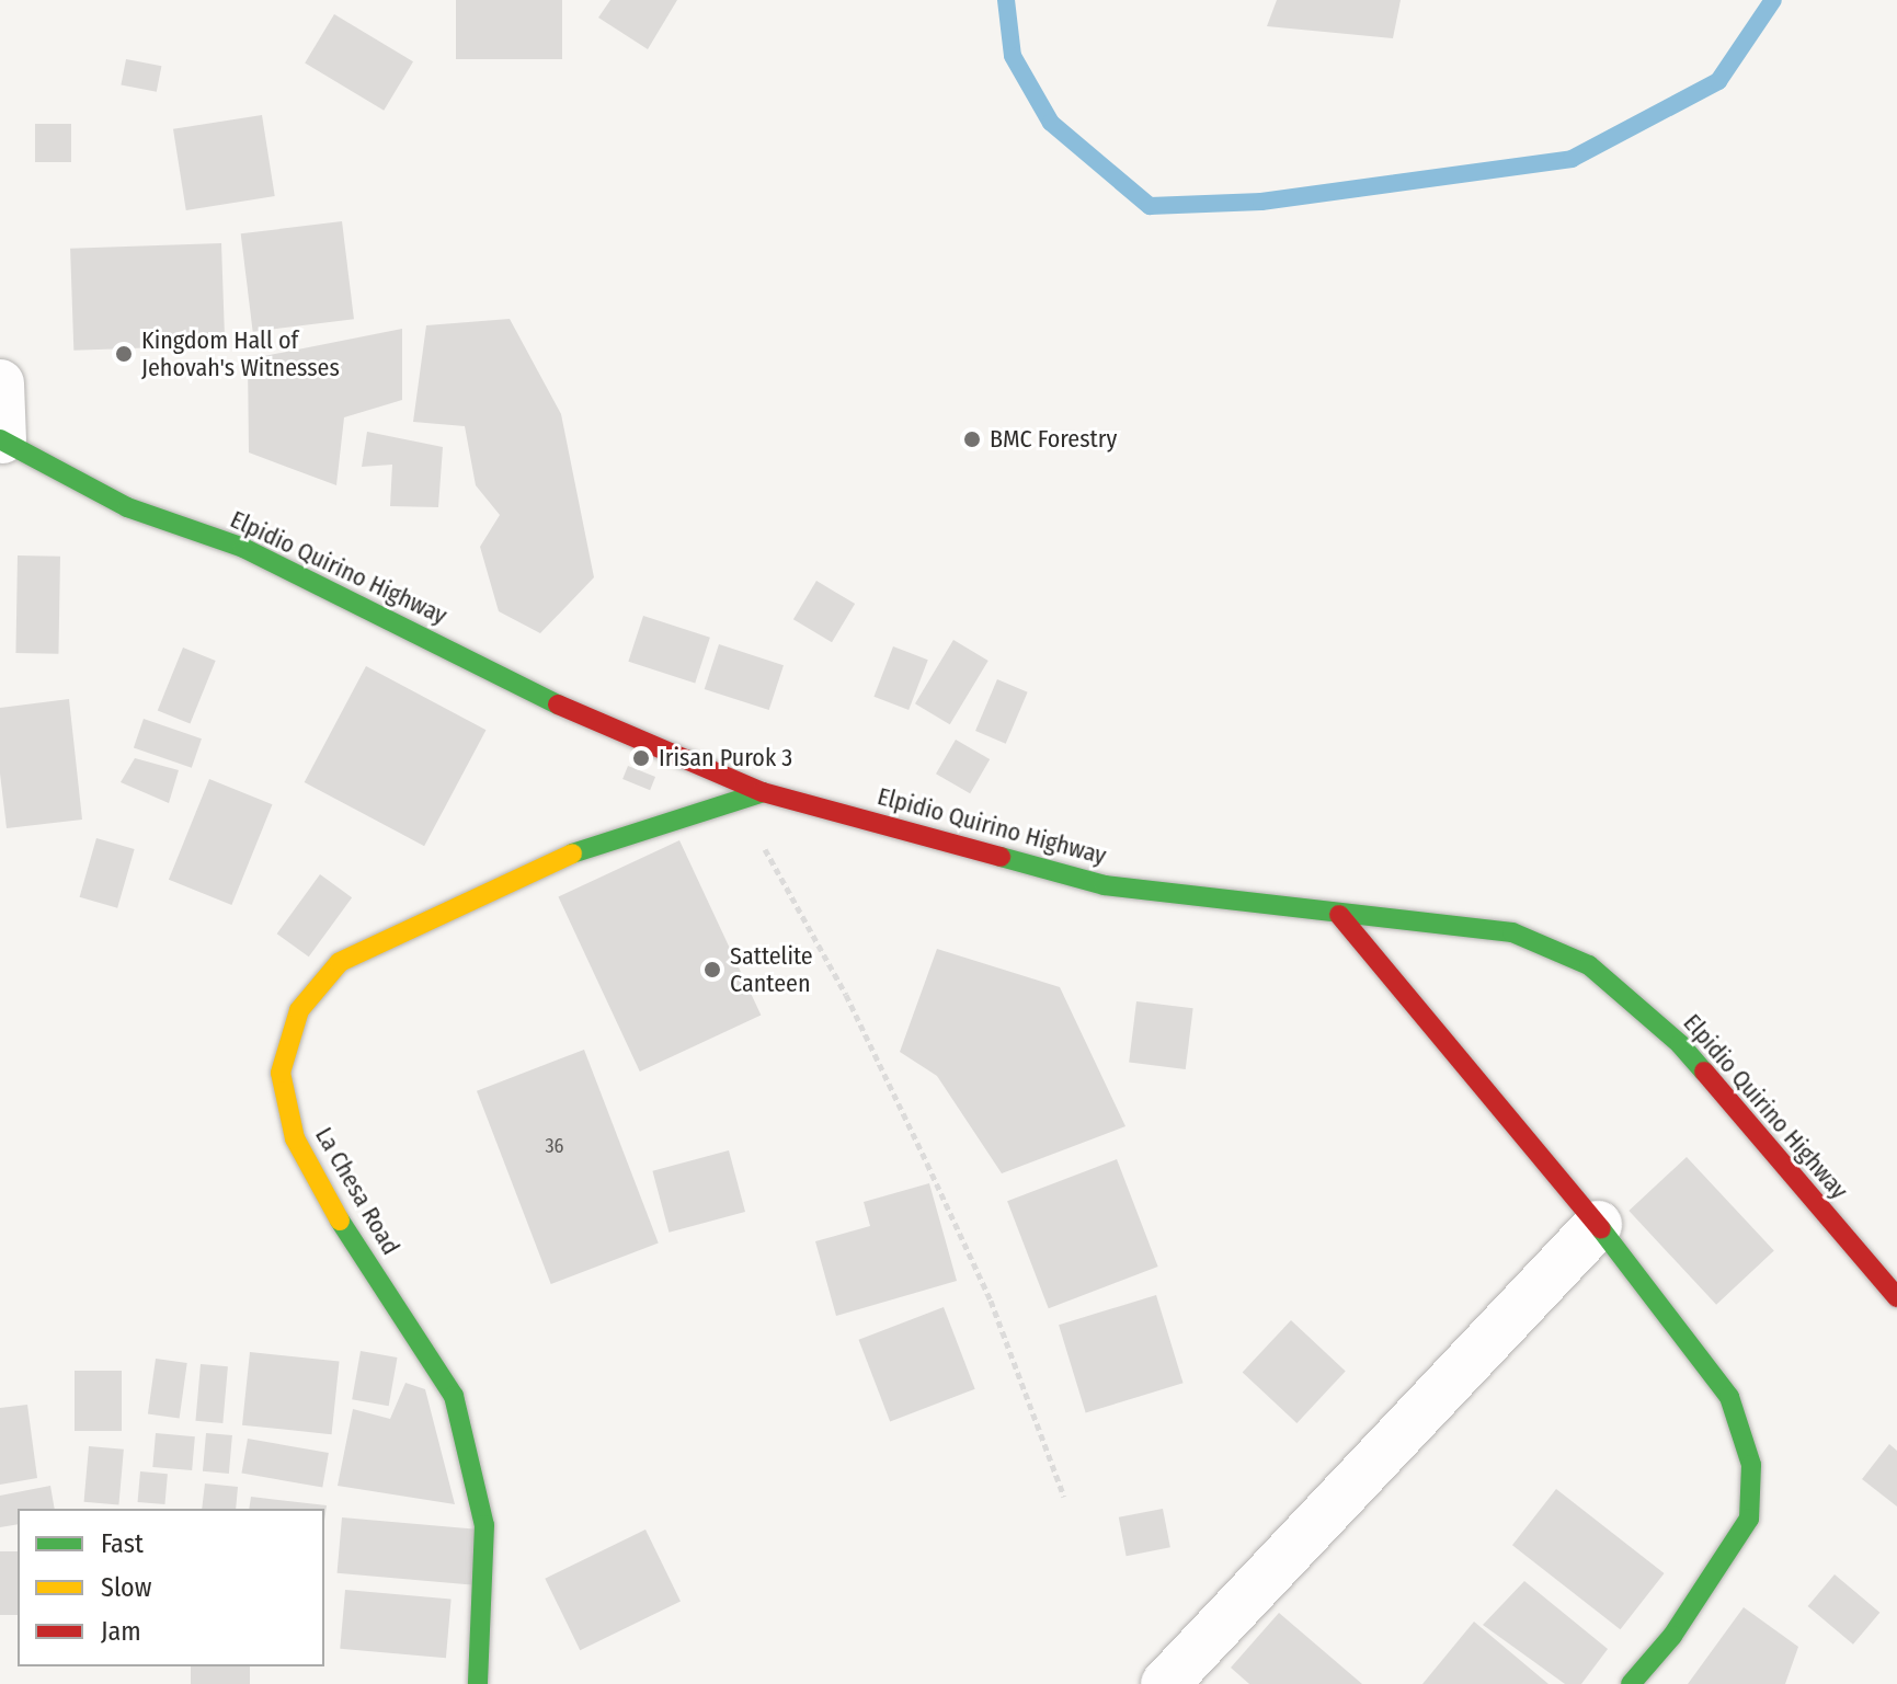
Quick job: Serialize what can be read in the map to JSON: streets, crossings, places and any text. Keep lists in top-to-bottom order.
{
  "streets": {
    "main road": ["Elpidio Quirino Highway", "La Chesa Road"]
  },
  "crossings": [
    ["Elpidio Quirino Highway", "La Chesa Road"]
  ],
  "places": [
    "Kingdom Hall of Jehovah's Witnesses",
    "BMC Forestry",
    "Irisan Purok 3",
    "Sattelite Canteen"
  ],
  "house_numbers": ["36"],
  "legend": ["Fast", "Slow", "Jam"]
}
